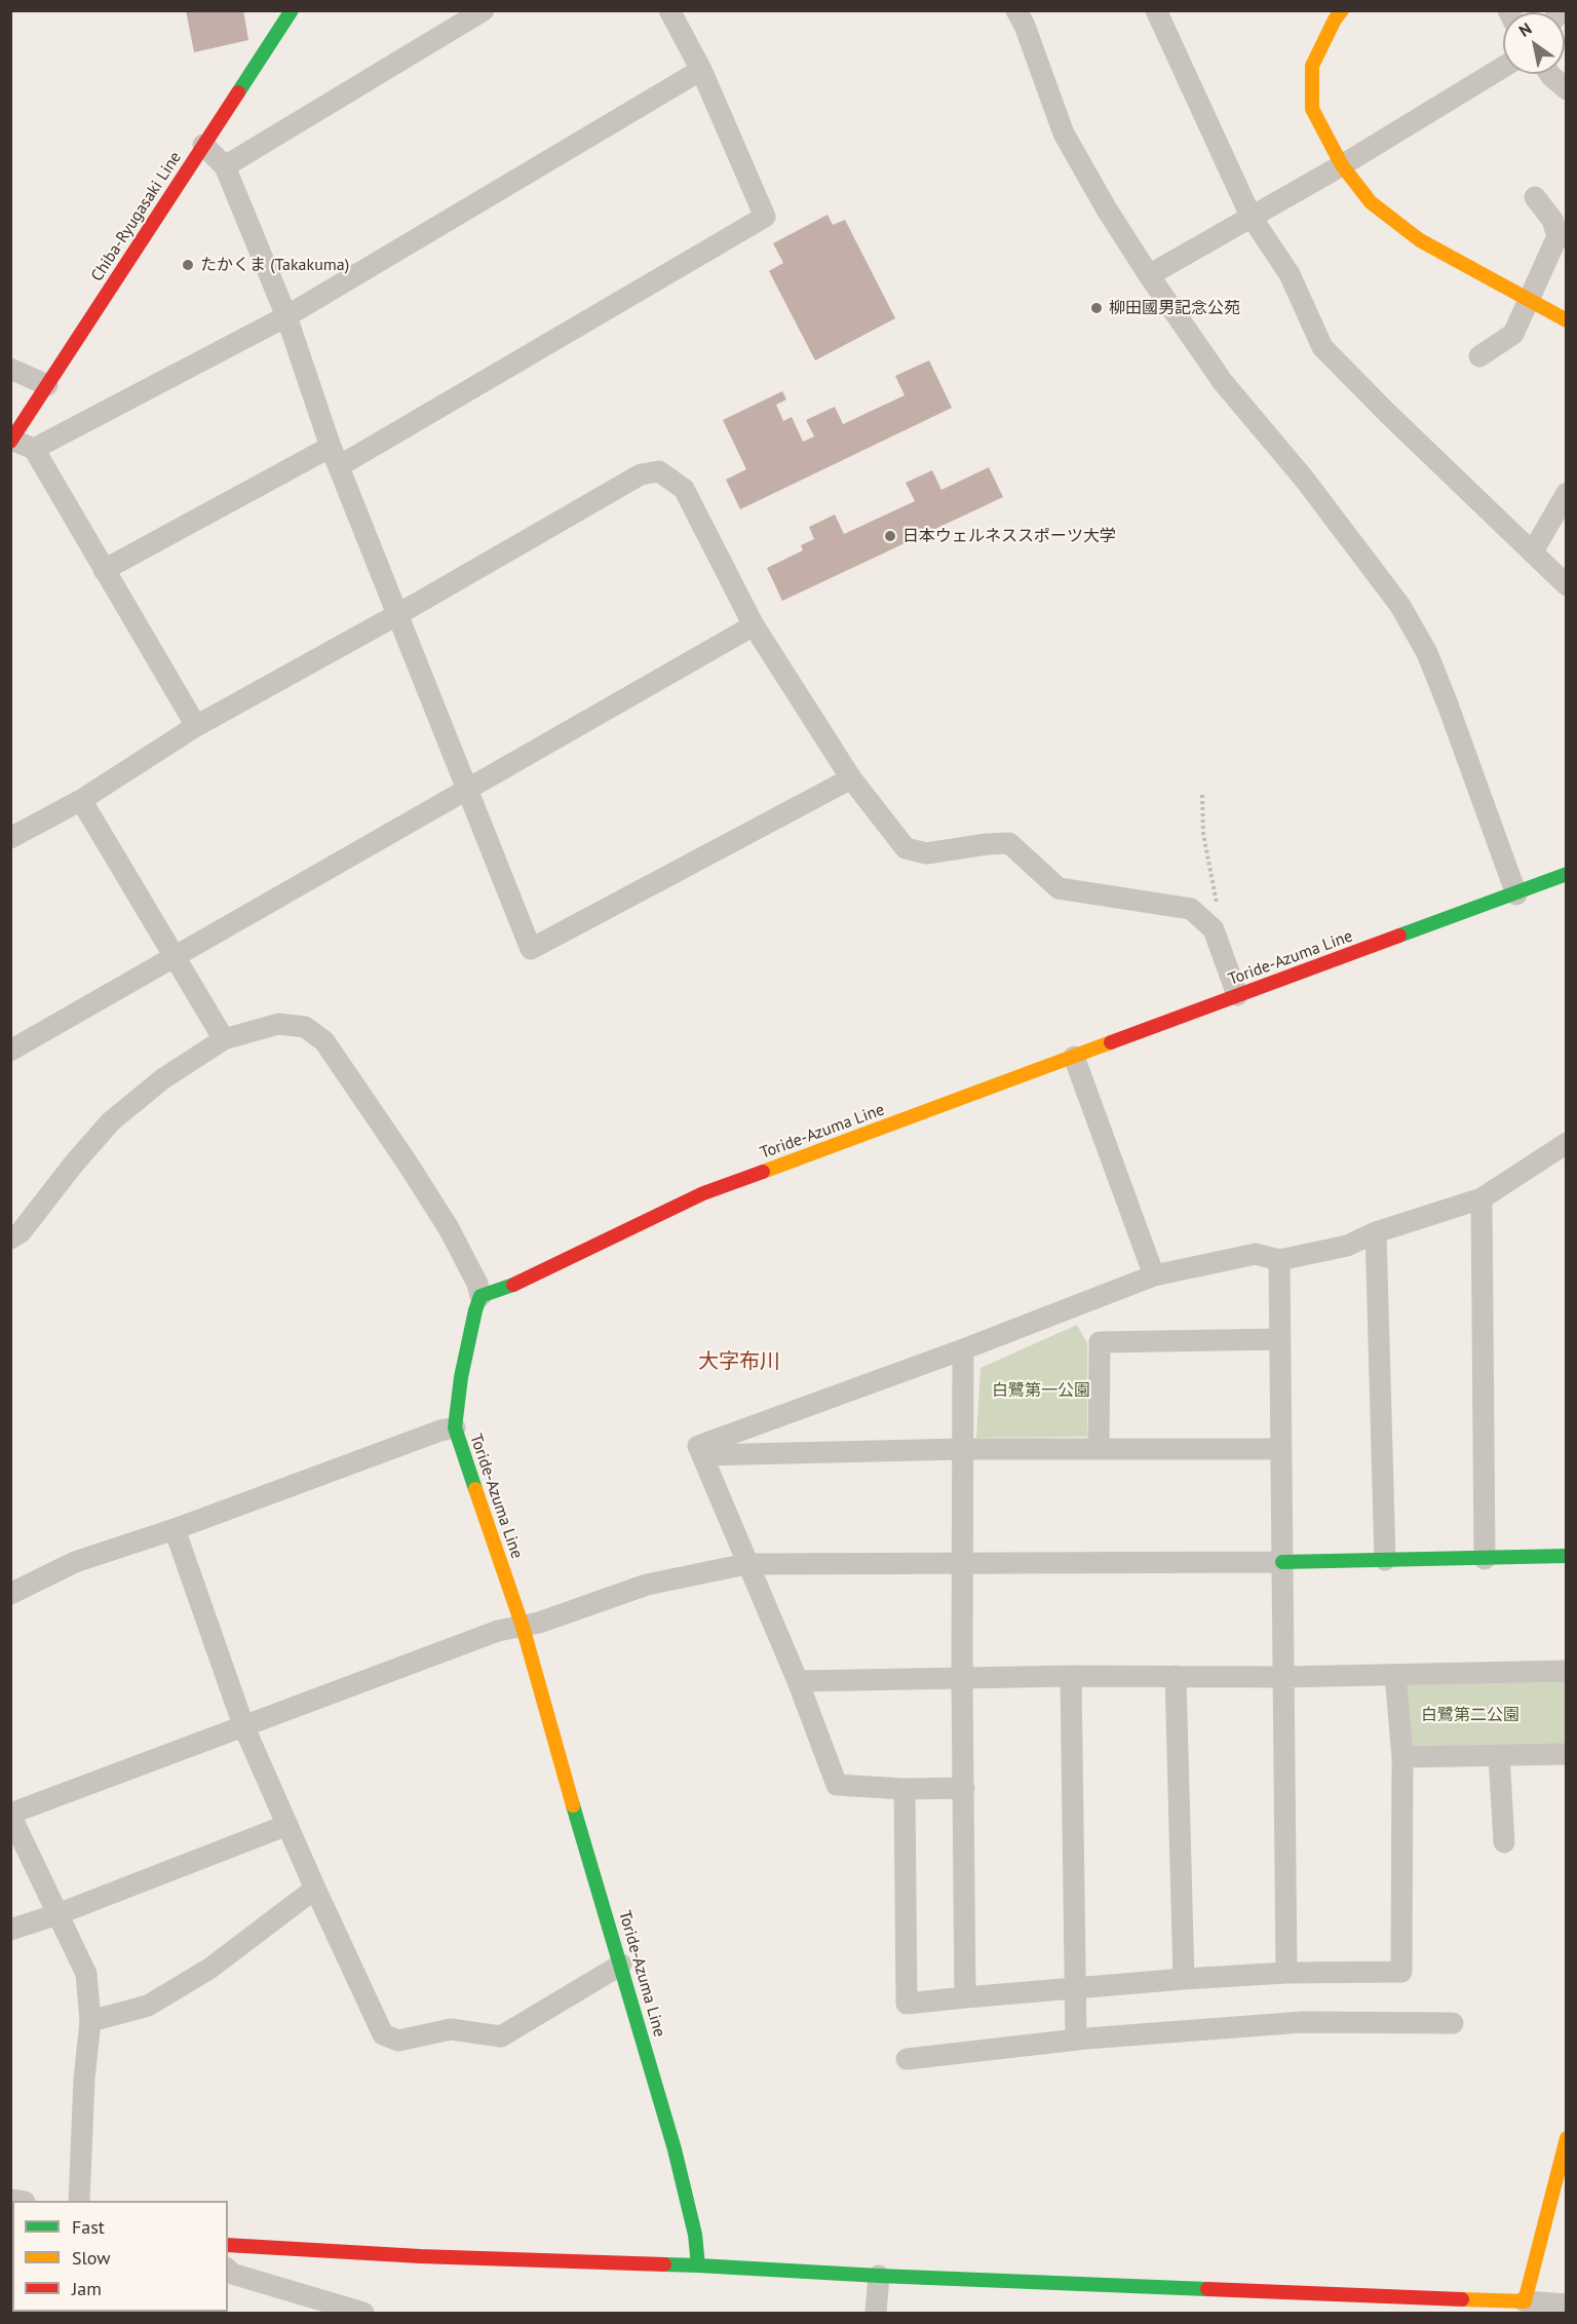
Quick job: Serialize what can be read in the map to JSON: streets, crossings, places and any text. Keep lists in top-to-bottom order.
{
  "streets": {
    "main road": ["Chiba-Ryugasaki Line", "Toride-Azuma Line"]
  },
  "districts": ["大字布川"],
  "parks": ["白鷺第一公園", "白鷺第二公園"],
  "places": ["たかくま (Takakuma)", "柳田國男記念公苑", "日本ウェルネススポーツ大学"],
  "legend": ["Fast", "Slow", "Jam"],
  "north": "top left"
}
